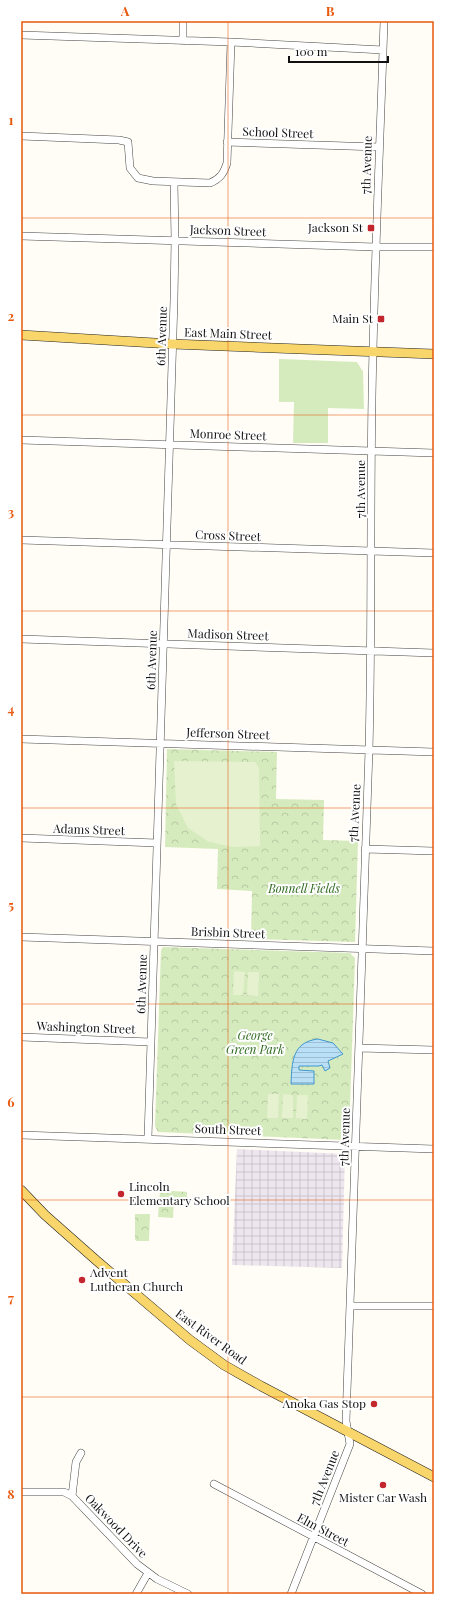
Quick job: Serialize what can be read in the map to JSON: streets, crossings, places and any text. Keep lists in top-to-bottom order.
{
  "streets": {
    "main road": ["East Main Street", "East River Road"],
    "street": [
      "School Street",
      "7th Avenue",
      "Jackson Street",
      "6th Avenue",
      "Monroe Street",
      "Cross Street",
      "Madison Street",
      "Jefferson Street",
      "Adams Street",
      "Brisbin Street",
      "Washington Street",
      "South Street",
      "Oakwood Drive",
      "Elm Street"
    ]
  },
  "crossings": [
    ["School Street", "7th Avenue"],
    ["School Street", "6th Avenue"],
    ["7th Avenue", "Jackson Street"],
    ["7th Avenue", "East Main Street"],
    ["7th Avenue", "Monroe Street"],
    ["7th Avenue", "Cross Street"],
    ["7th Avenue", "Madison Street"],
    ["7th Avenue", "Jefferson Street"],
    ["7th Avenue", "Brisbin Street"],
    ["7th Avenue", "South Street"],
    ["7th Avenue", "East River Road"],
    ["7th Avenue", "Elm Street"],
    ["Jackson Street", "6th Avenue"],
    ["East Main Street", "6th Avenue"],
    ["6th Avenue", "Monroe Street"],
    ["6th Avenue", "Cross Street"],
    ["6th Avenue", "Madison Street"],
    ["6th Avenue", "Jefferson Street"],
    ["6th Avenue", "Adams Street"],
    ["6th Avenue", "Brisbin Street"],
    ["6th Avenue", "Washington Street"],
    ["6th Avenue", "South Street"]
  ],
  "parks": ["Bonnell Fields", "George Green Park"],
  "places": {
    "transit": ["Jackson St", "Main St"],
    "other": [
      "Lincoln Elementary School",
      "Advent Lutheran Church",
      "Anoka Gas Stop",
      "Mister Car Wash"
    ]
  },
  "scale_bar": "100 m",
  "grid": {
    "columns": ["A", "B"],
    "rows": [
      "1",
      "2",
      "3",
      "4",
      "5",
      "6",
      "7",
      "8"
    ]
  }
}
